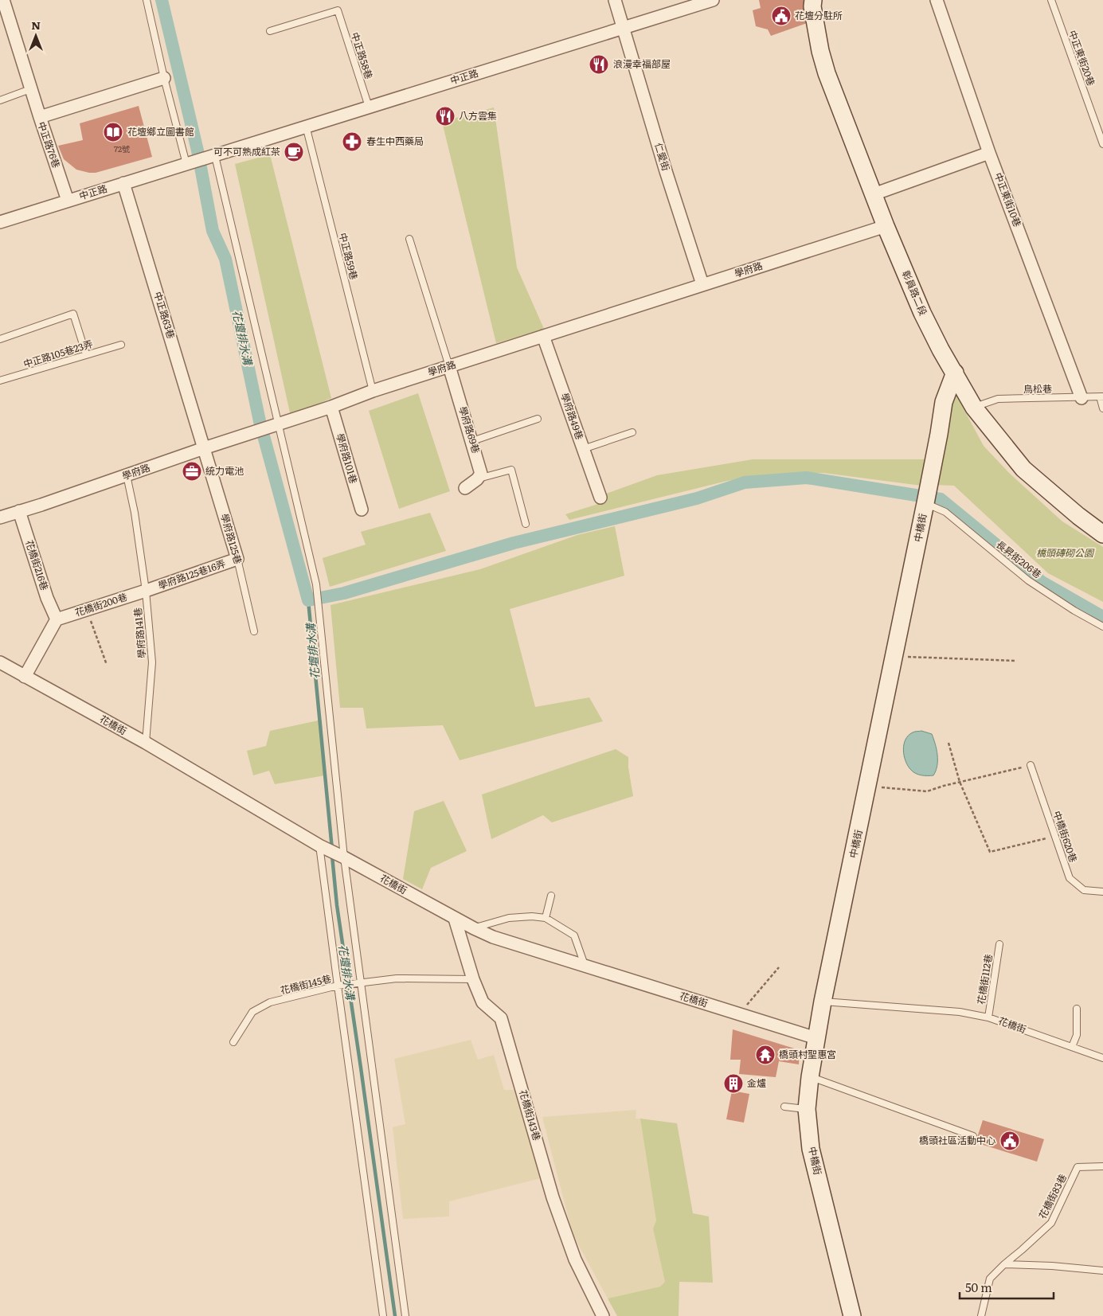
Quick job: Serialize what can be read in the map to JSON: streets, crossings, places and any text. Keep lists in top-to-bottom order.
{
  "streets": {
    "street": [
      "中正路",
      "中正路76巷",
      "仁愛街",
      "中正東街10巷",
      "學府路",
      "彰員路二段",
      "中正路63巷",
      "學府路49巷",
      "學府路69巷",
      "學府路101巷",
      "中橋街",
      "學府路125巷",
      "花橋街216巷",
      "學府路125巷16弄",
      "花橋街200巷",
      "花橋街",
      "花橋街143巷"
    ],
    "lane": [
      "中正路58巷",
      "中正東街20巷",
      "中正路59巷",
      "中正路105巷23弄",
      "鳥松巷",
      "長昇街206巷",
      "學府路141巷",
      "中橋街620巷",
      "花橋街112巷",
      "花橋街145巷",
      "花橋街83巷"
    ]
  },
  "crossings": [
    ["中正路58巷", "中正路"],
    ["中正路", "中正路76巷"],
    ["中正路", "仁愛街"],
    ["中正路", "中正路59巷"],
    ["中正路", "中正路63巷"],
    ["仁愛街", "學府路"],
    ["中正東街10巷", "鳥松巷"],
    ["中正路59巷", "學府路"],
    ["學府路", "彰員路二段"],
    ["學府路", "中正路63巷"],
    ["學府路", "學府路49巷"],
    ["學府路", "學府路69巷"],
    ["學府路", "學府路101巷"],
    ["學府路", "學府路125巷"],
    ["學府路", "花橋街216巷"],
    ["學府路", "學府路141巷"],
    ["彰員路二段", "鳥松巷"],
    ["彰員路二段", "中橋街"],
    ["中正路63巷", "學府路125巷"],
    ["中橋街", "長昇街206巷"],
    ["中橋街", "花橋街"],
    ["學府路125巷", "學府路125巷16弄"],
    ["花橋街216巷", "花橋街200巷"],
    ["學府路125巷16弄", "花橋街200巷"],
    ["學府路125巷16弄", "學府路141巷"],
    ["花橋街200巷", "學府路141巷"],
    ["學府路141巷", "花橋街"],
    ["花橋街", "花橋街112巷"],
    ["花橋街", "花橋街143巷"],
    ["花橋街145巷", "花橋街143巷"]
  ],
  "water": ["花壇排水溝"],
  "parks": ["橋頭磚砌公園"],
  "places": {
    "public building": ["花壇分駐所", "橋頭社區活動中心"],
    "restaurant": ["浪漫幸福部屋", "八方雲集"],
    "library": ["花壇鄉立圖書館"],
    "pharmacy": ["春生中西藥局"],
    "cafe": ["可不可熟成紅茶"],
    "office": ["統力電池"],
    "temple": ["橋頭村聖惠宮"],
    "building": ["金爐"]
  },
  "house_numbers": ["72號"],
  "scale_bar": "50 m",
  "north": "top"
}
